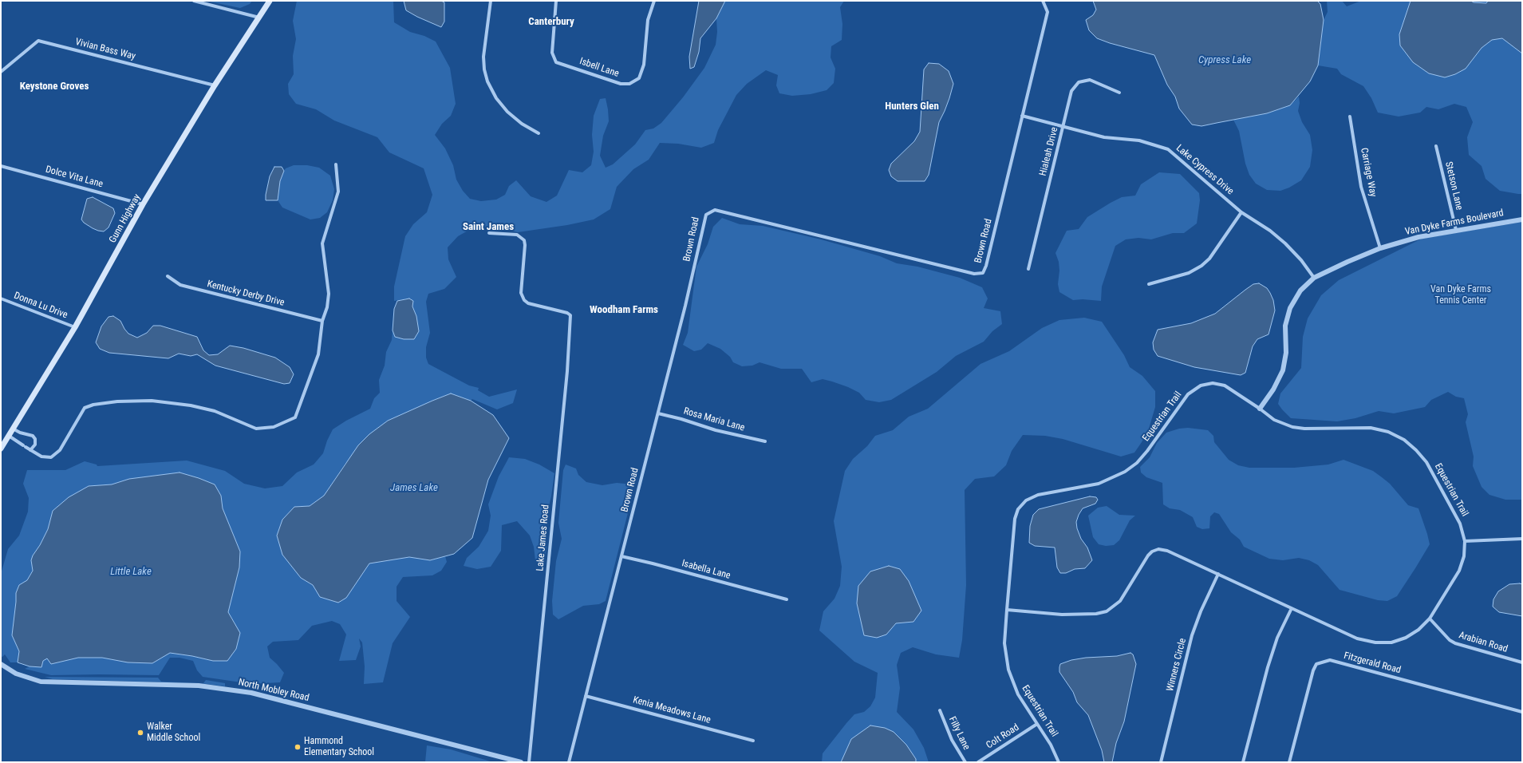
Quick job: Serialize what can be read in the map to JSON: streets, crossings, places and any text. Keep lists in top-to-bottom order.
{
  "streets": {
    "main road": ["Gunn Highway"],
    "street": [
      "Vivian Bass Way",
      "Isbell Lane",
      "Hialeah Drive",
      "Lake Cypress Drive",
      "Carriage Way",
      "Dolce Vita Lane",
      "Stetson Lane",
      "Van Dyke Farms Boulevard",
      "Brown Road",
      "Kentucky Derby Drive",
      "Donna Lu Drive",
      "Equestrian Trail",
      "Rosa Maria Lane",
      "Lake James Road",
      "Isabella Lane",
      "Arabian Road",
      "Fitzgerald Road",
      "Winners Circle",
      "North Mobley Road",
      "Kenia Meadows Lane",
      "Filly Lane",
      "Colt Road"
    ]
  },
  "crossings": [
    ["Vivian Bass Way", "Gunn Highway"],
    ["Hialeah Drive", "Lake Cypress Drive"],
    ["Lake Cypress Drive", "Van Dyke Farms Boulevard"],
    ["Lake Cypress Drive", "Brown Road"],
    ["Carriage Way", "Van Dyke Farms Boulevard"],
    ["Dolce Vita Lane", "Gunn Highway"],
    ["Stetson Lane", "Van Dyke Farms Boulevard"],
    ["Gunn Highway", "Donna Lu Drive"],
    ["Van Dyke Farms Boulevard", "Equestrian Trail"],
    ["Brown Road", "Rosa Maria Lane"],
    ["Brown Road", "Isabella Lane"],
    ["Brown Road", "Kenia Meadows Lane"],
    ["Equestrian Trail", "Arabian Road"],
    ["Equestrian Trail", "Winners Circle"],
    ["Equestrian Trail", "Colt Road"]
  ],
  "districts": [
    "Canterbury",
    "Keystone Groves",
    "Hunters Glen",
    "Saint James",
    "Woodham Farms"
  ],
  "water": ["Cypress Lake", "James Lake", "Little Lake"],
  "parks": ["Van Dyke Farms Tennis Center"],
  "places": ["Walker Middle School", "Hammond Elementary School"]
}
